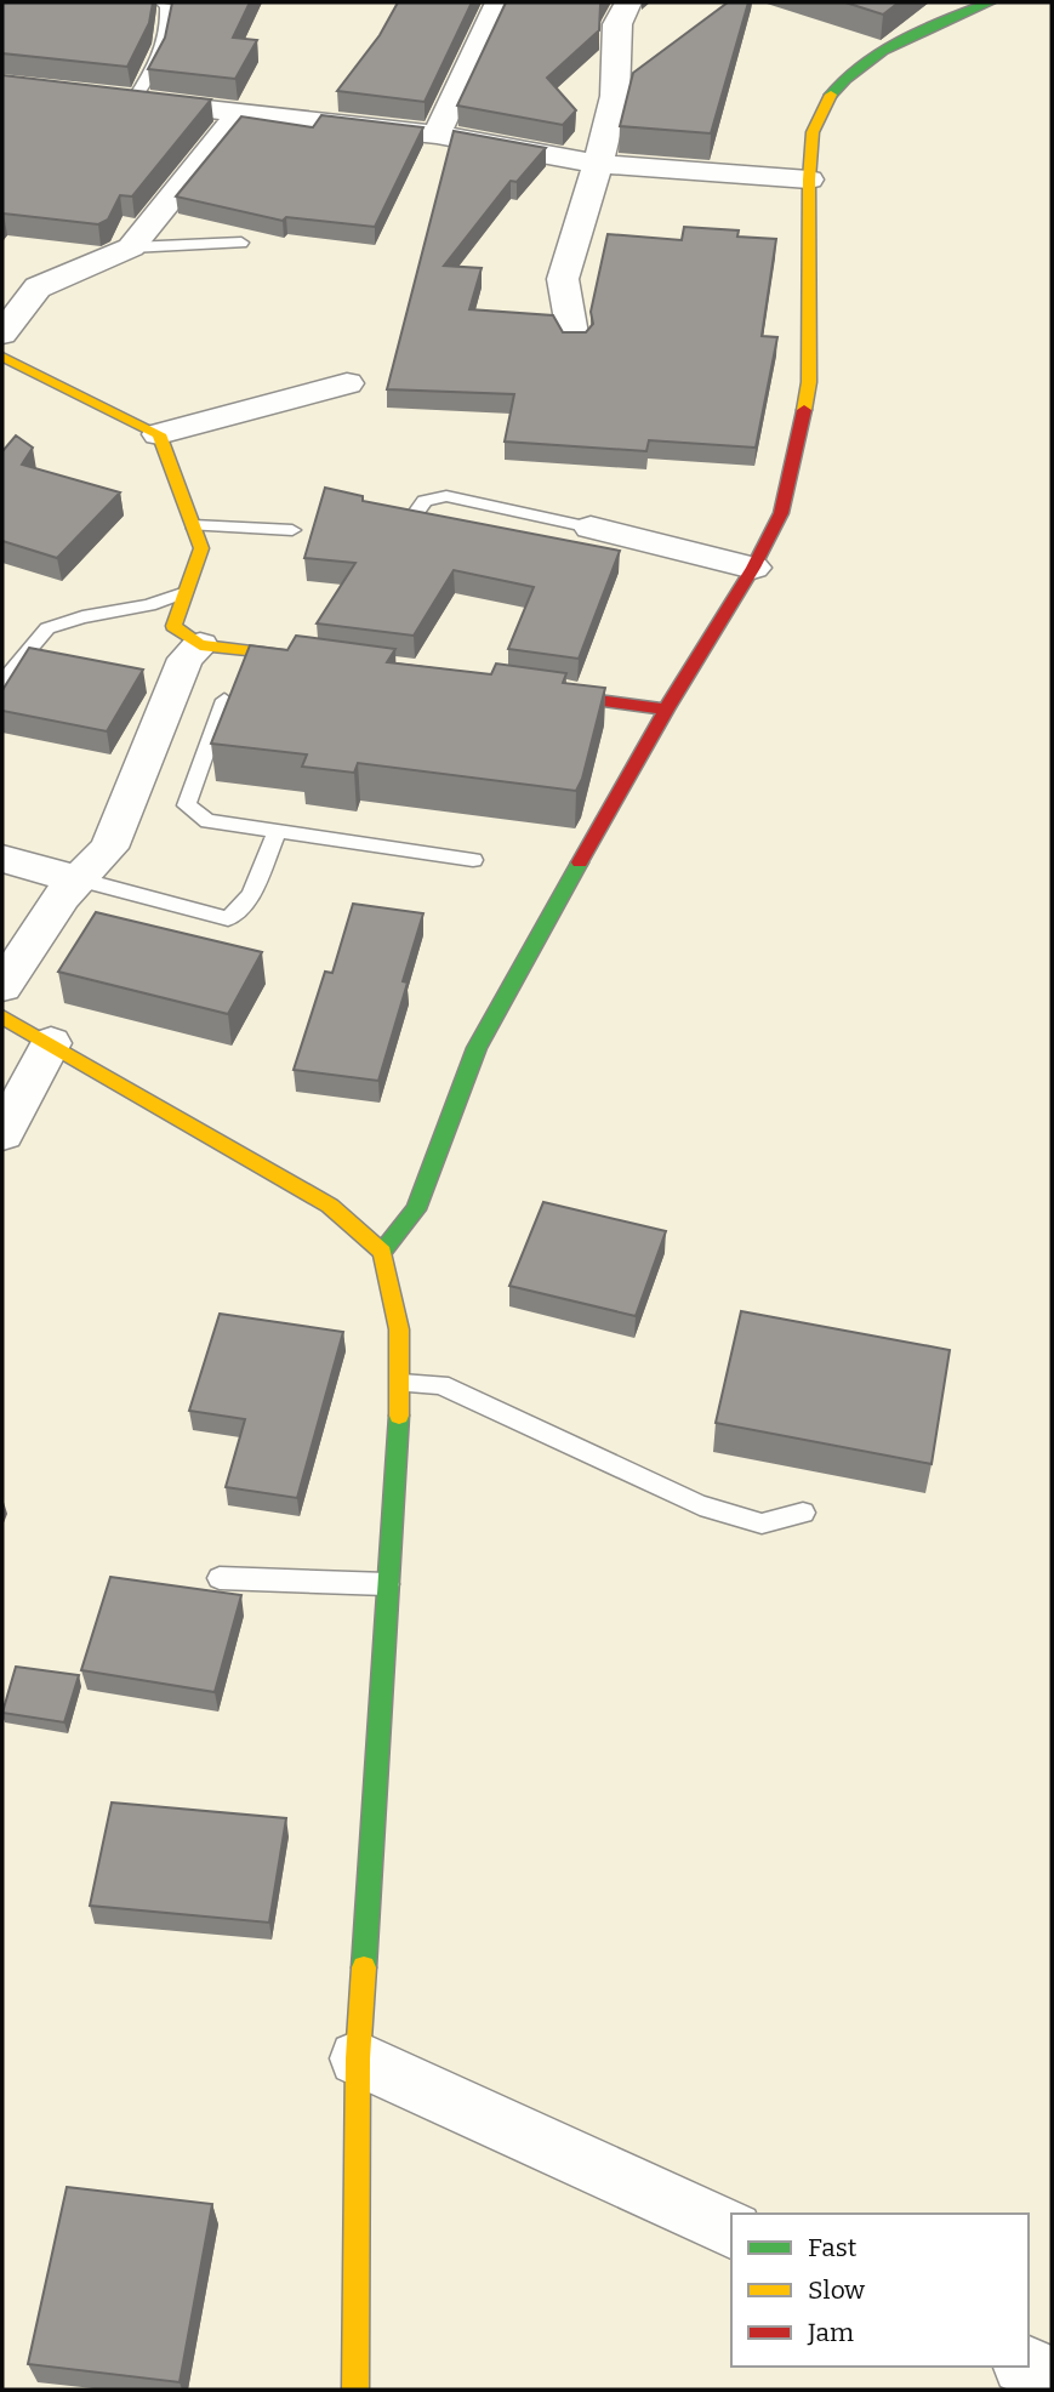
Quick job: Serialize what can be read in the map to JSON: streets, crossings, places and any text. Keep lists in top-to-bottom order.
{
  "legend": ["Fast", "Slow", "Jam"]
}
